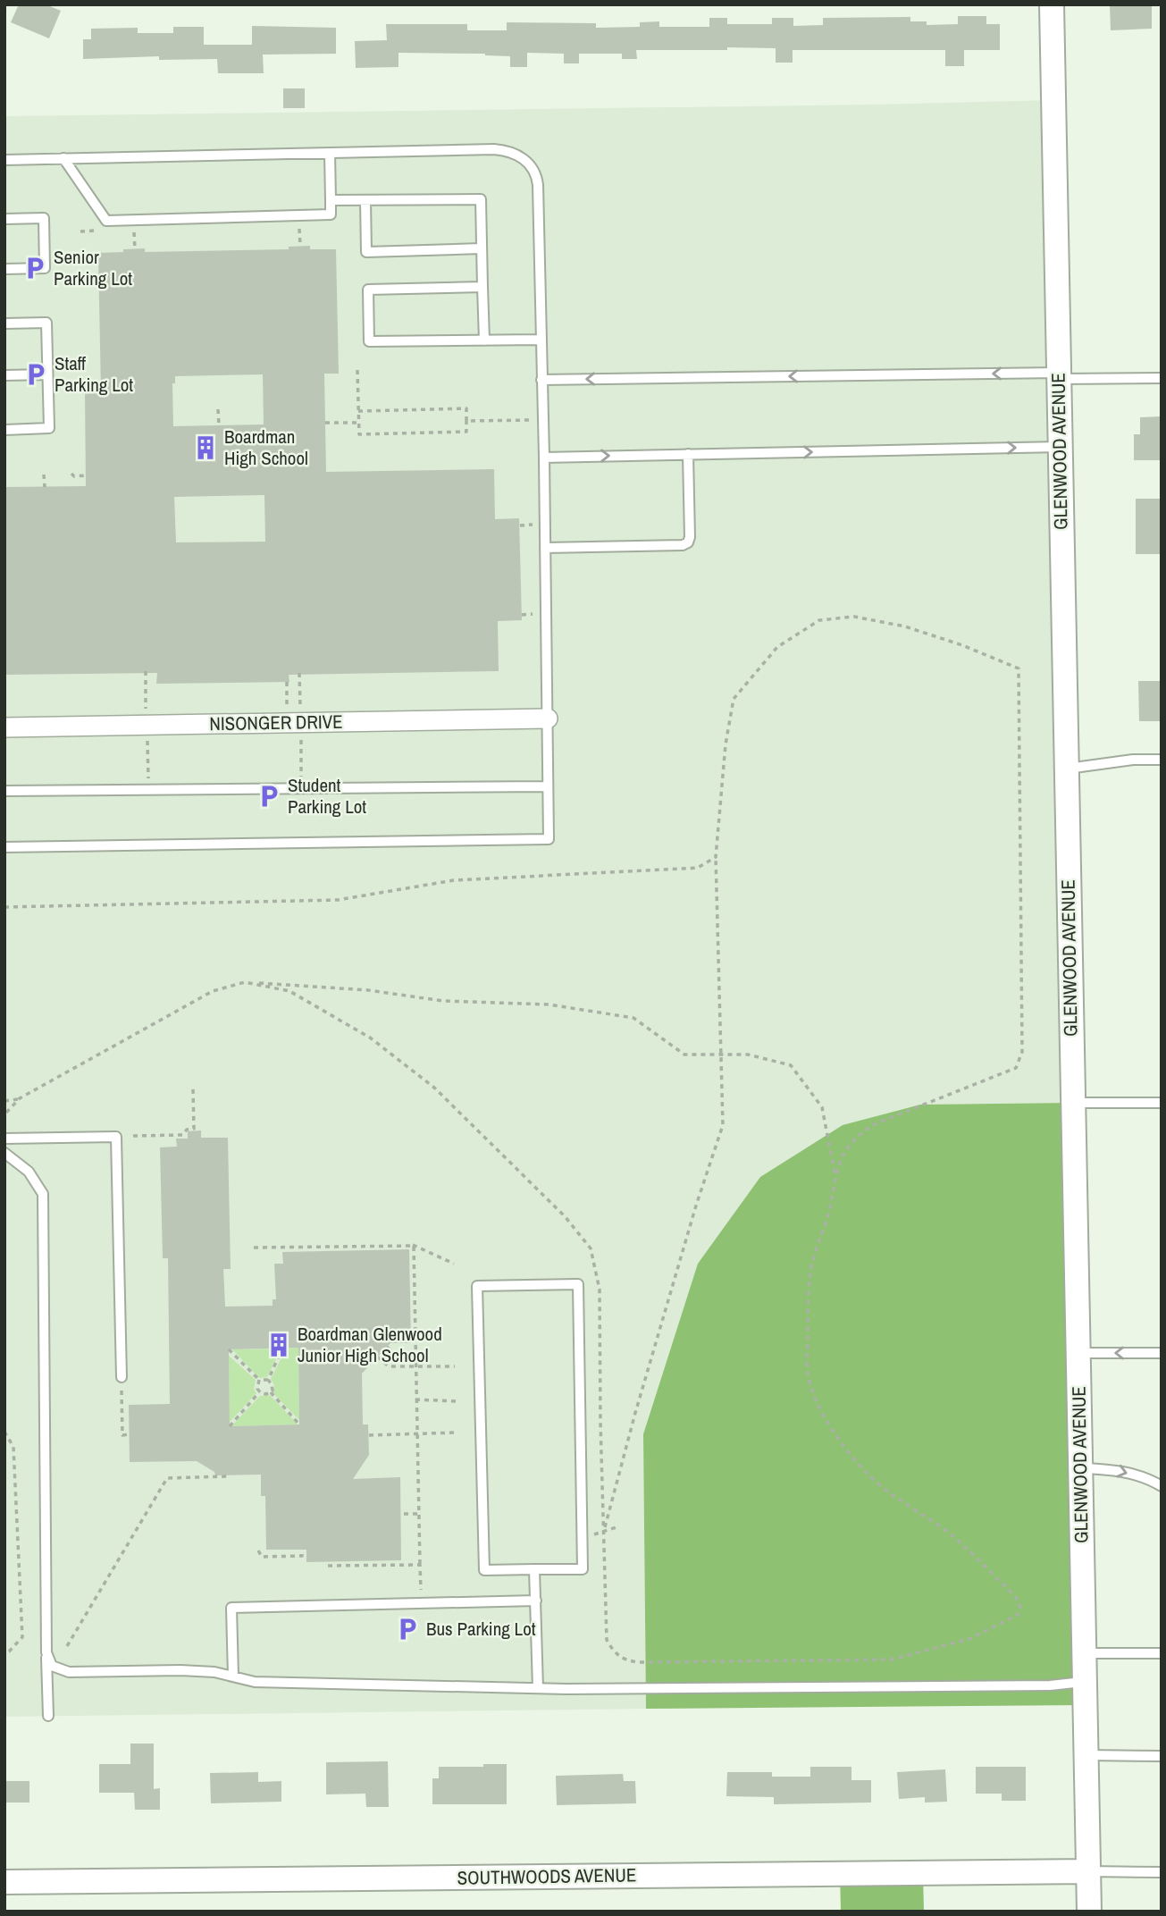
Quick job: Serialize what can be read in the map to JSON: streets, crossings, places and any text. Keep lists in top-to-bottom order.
{
  "streets": {
    "street": ["GLENWOOD AVENUE", "NISONGER DRIVE", "SOUTHWOODS AVENUE"]
  },
  "crossings": [
    ["GLENWOOD AVENUE", "SOUTHWOODS AVENUE"]
  ],
  "places": {
    "parking": [
      "Senior Parking Lot",
      "Staff Parking Lot",
      "Student Parking Lot",
      "Bus Parking Lot"
    ],
    "building": ["Boardman High School", "Boardman Glenwood Junior High School"]
  }
}
